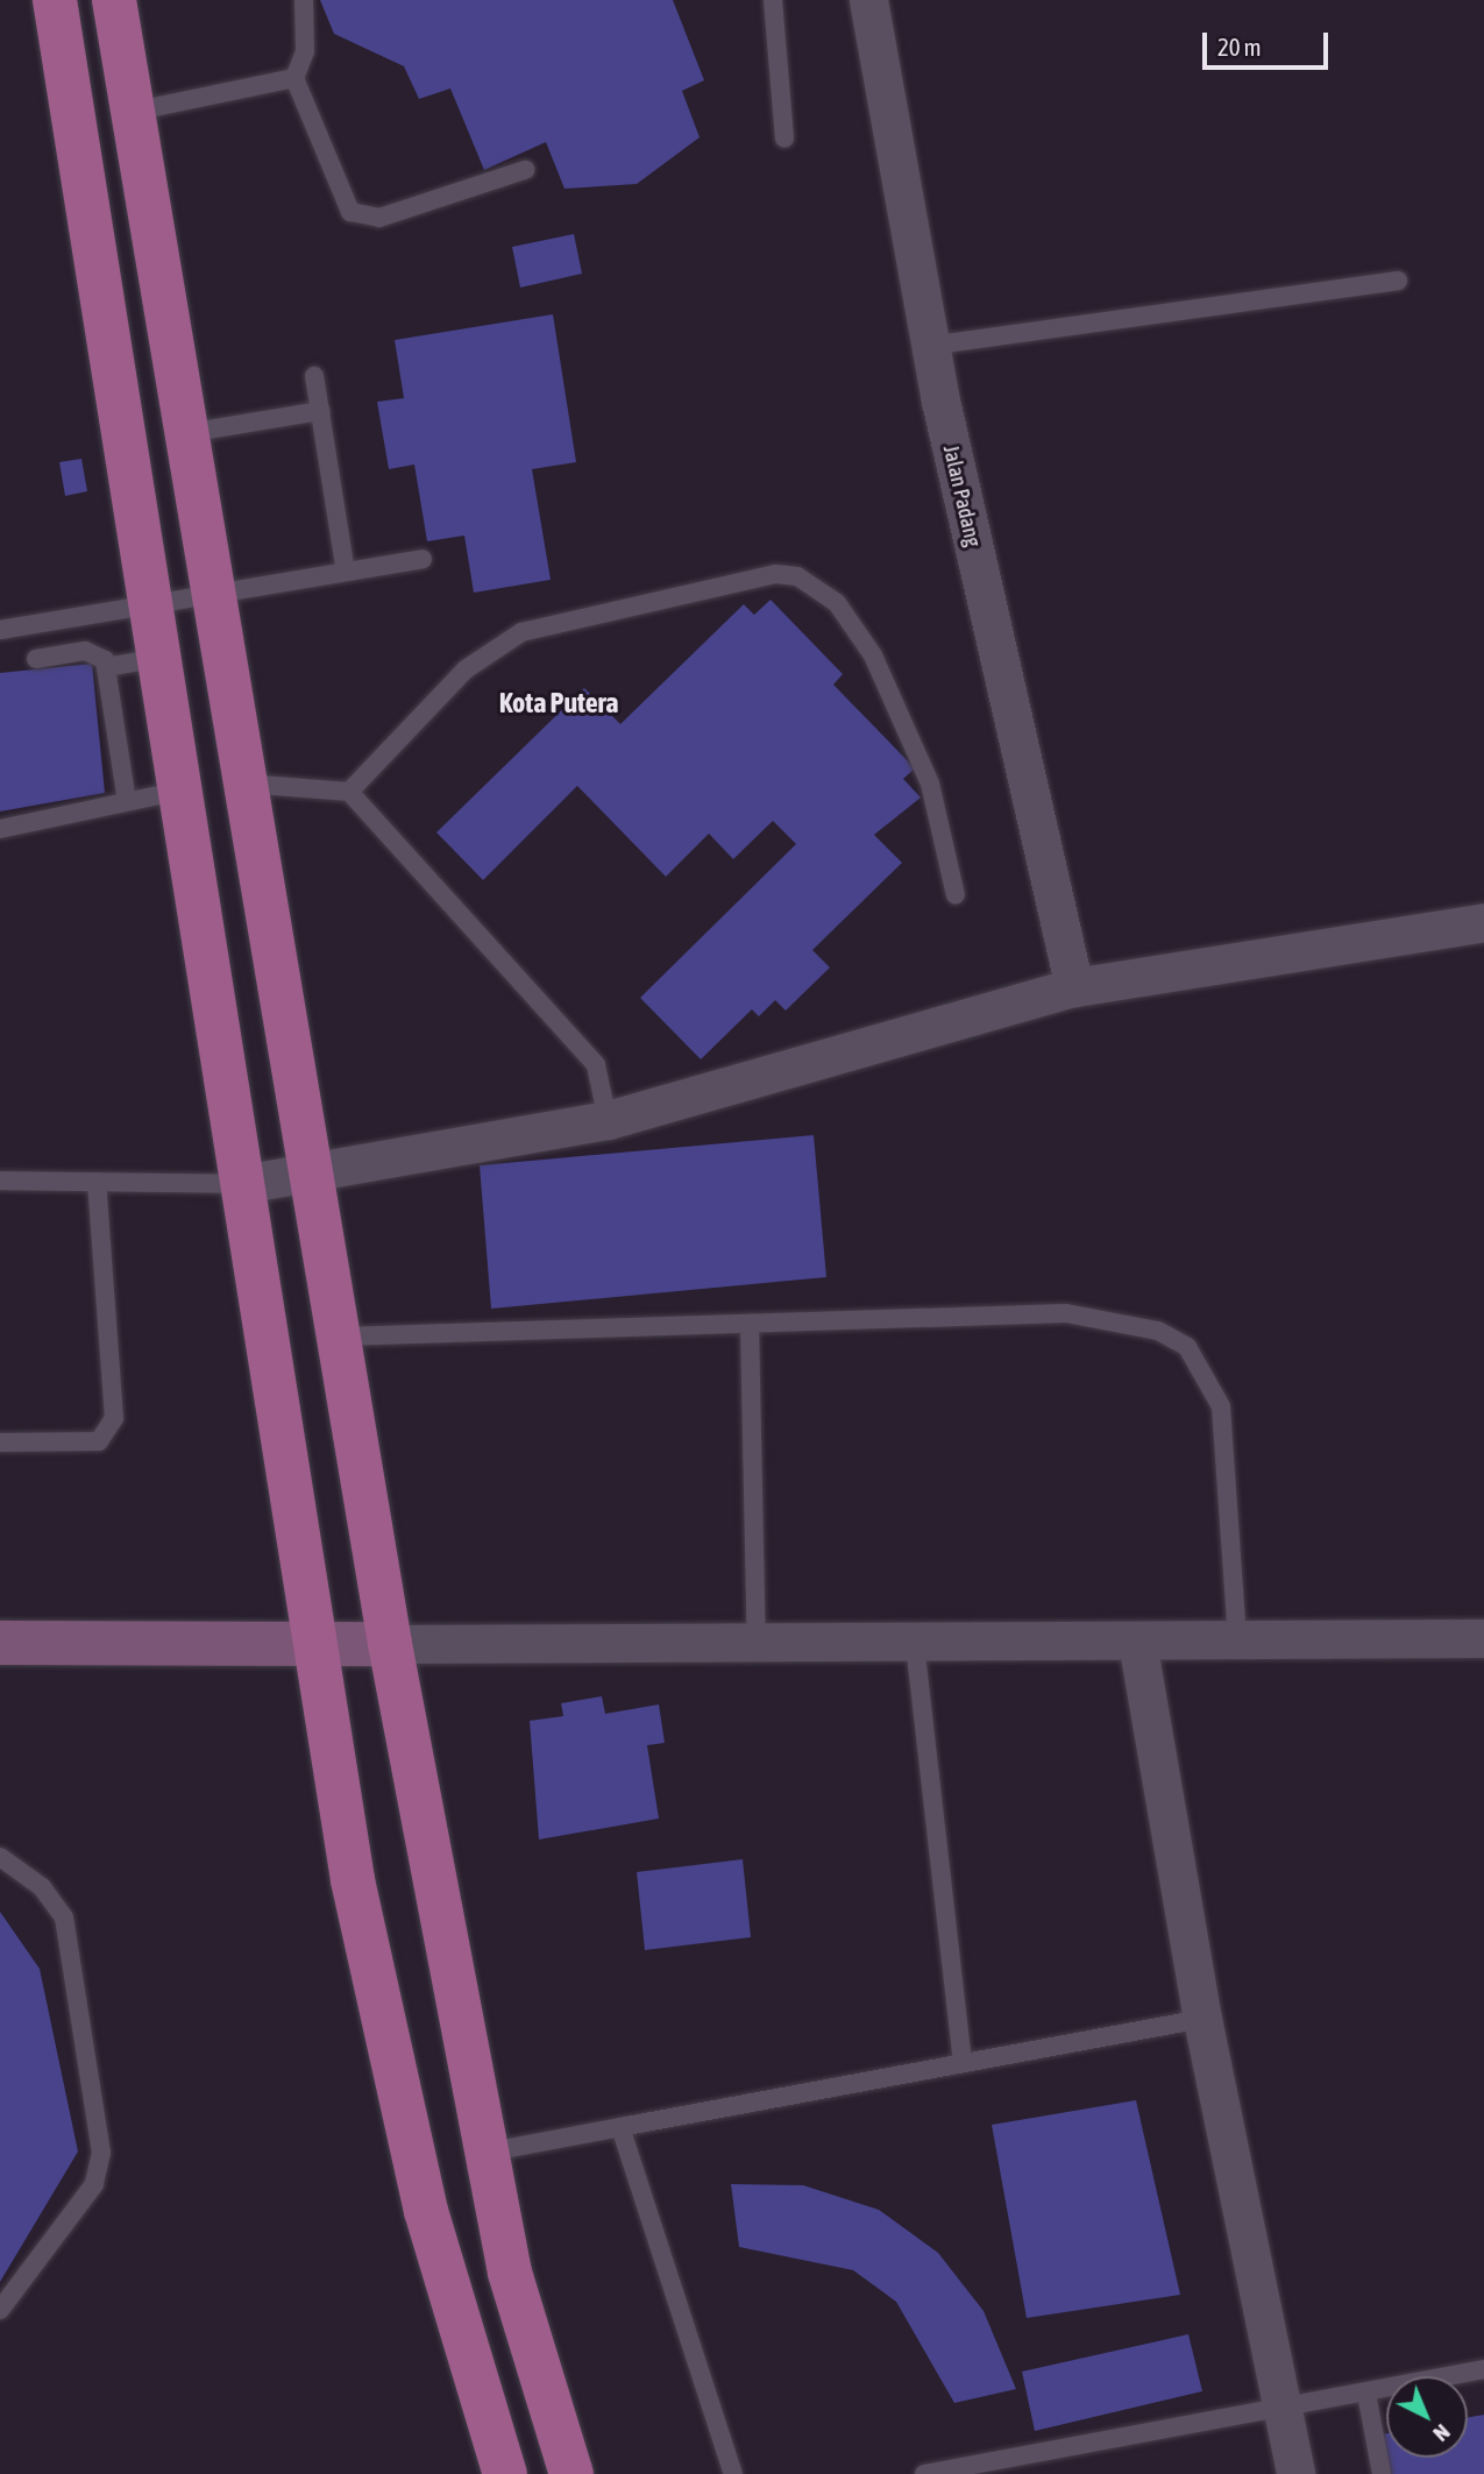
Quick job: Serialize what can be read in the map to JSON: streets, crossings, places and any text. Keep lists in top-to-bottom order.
{
  "streets": {
    "street": ["Jalan Padang"]
  },
  "districts": ["Kota Putera"],
  "scale_bar": "20 m",
  "north": "bottom right"
}
